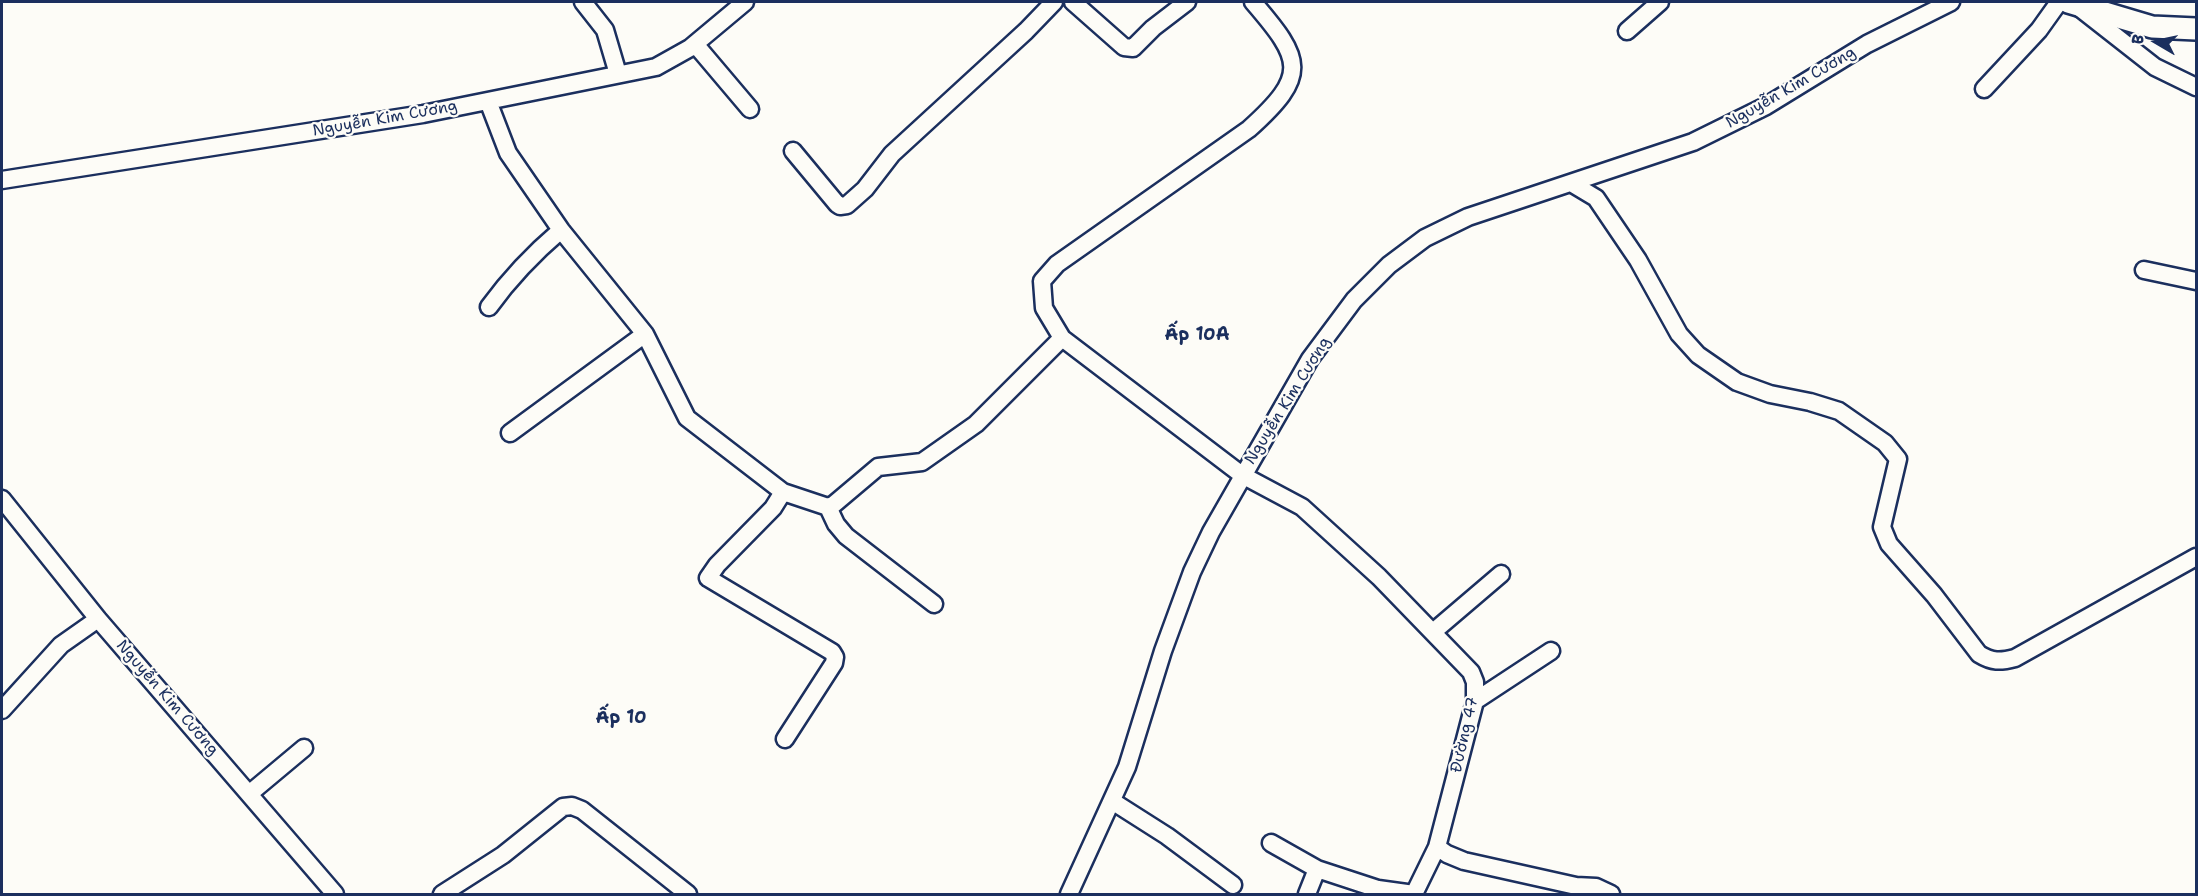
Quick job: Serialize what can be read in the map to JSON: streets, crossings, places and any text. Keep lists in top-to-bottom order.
{
  "streets": {
    "street": ["Nguyễn Kim Cương", "Đường 47"]
  },
  "crossings": [
    ["Nguyễn Kim Cương", "Đường 47"]
  ],
  "districts": ["Ấp 10A", "Ấp 10"],
  "north": "left"
}
